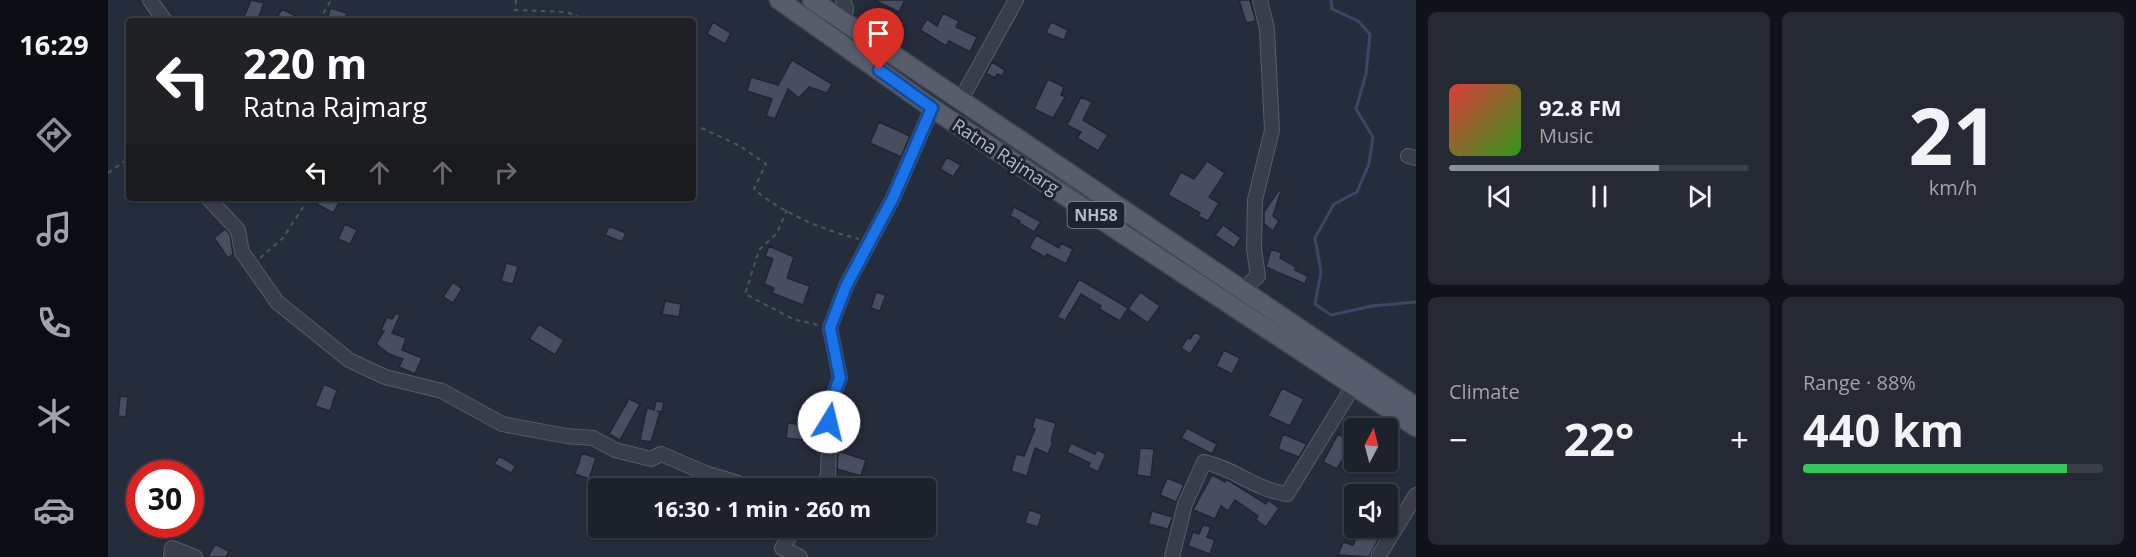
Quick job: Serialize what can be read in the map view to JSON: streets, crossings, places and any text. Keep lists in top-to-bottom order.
{
  "streets": {
    "main road": ["Ratna Rajmarg", "NH58"]
  },
  "north": "top",
  "page": {
    "tabs": "16:29",
    "tile": [
      ["21", "km/h"],
      "Climate",
      ["Range · 88%", "440 km"]
    ],
    "turn": ["220 m", "Ratna Rajmarg"],
    "song": ["92.8 FM", "Music"],
    "heat": ["−", "22°", "+"],
    "limit": "30",
    "trip": "16:30 · 1 min · 260 m"
  }
}
